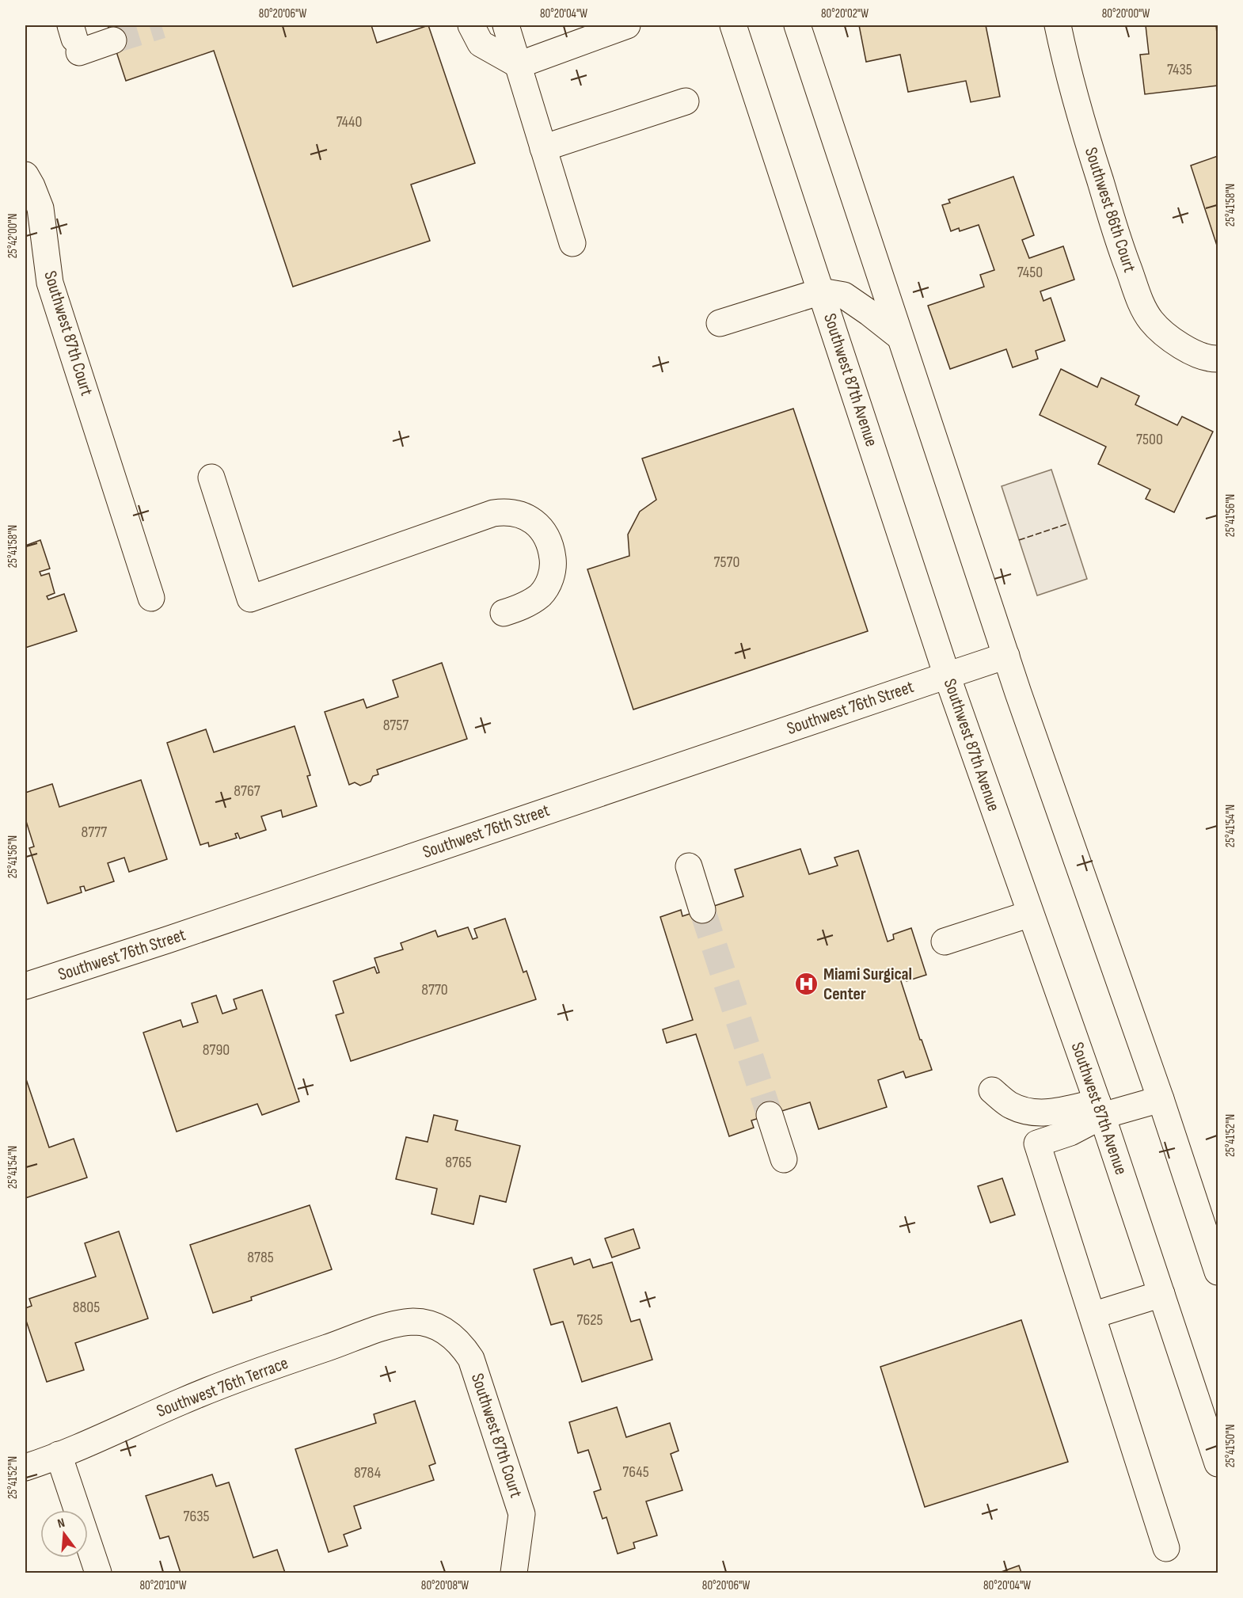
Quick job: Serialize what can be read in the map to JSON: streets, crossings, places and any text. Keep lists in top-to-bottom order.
{
  "streets": {
    "main road": [
      "Southwest 86th Court",
      "Southwest 87th Court",
      "Southwest 87th Avenue",
      "Southwest 76th Street",
      "Southwest 76th Terrace"
    ]
  },
  "crossings": [
    ["Southwest 87th Court", "Southwest 76th Terrace"],
    ["Southwest 87th Avenue", "Southwest 76th Street"]
  ],
  "places": {
    "hospital": ["Miami Surgical Center"]
  },
  "house_numbers": [
    "7435",
    "7440",
    "7450",
    "7500",
    "7570",
    "8757",
    "8767",
    "8777",
    "8770",
    "8790",
    "8765",
    "8785",
    "8805",
    "7625",
    "7645",
    "8784",
    "7635"
  ],
  "north": "top",
  "coordinates": [
    "80°20'06\"W",
    "80°20'04\"W",
    "80°20'02\"W",
    "80°20'00\"W",
    "25°41'58\"N",
    "25°42'00\"N",
    "25°41'56\"N",
    "25°41'54\"N",
    "25°41'52\"N",
    "25°41'50\"N",
    "80°20'10\"W",
    "80°20'08\"W"
  ]
}
